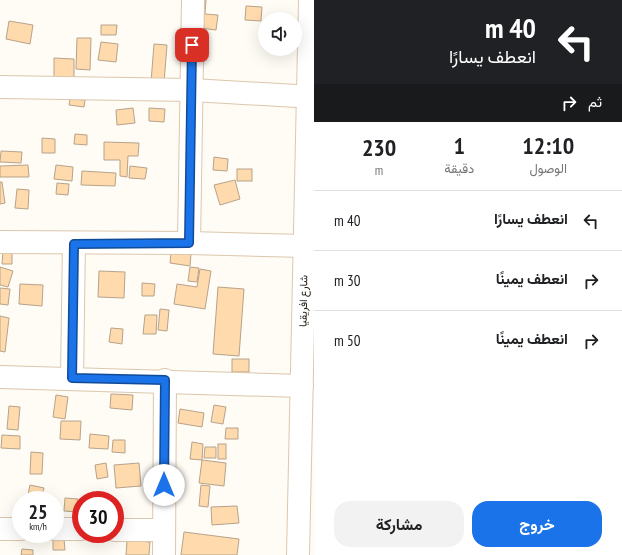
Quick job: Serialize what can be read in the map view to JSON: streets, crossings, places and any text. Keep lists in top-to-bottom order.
{
  "streets": {
    "street": ["شارع افريقيا"]
  },
  "page": {
    "turn": ["40 m", "انعطف يسارًا"],
    "then": "ثم",
    "eta": [
      "12:10",
      "الوصول",
      "1",
      "دقيقة",
      "230",
      "m"
    ],
    "list": [
      {
        "name": "انعطف يسارًا",
        "value": "40 m"
      },
      {
        "name": "انعطف يمينًا",
        "value": "30 m"
      },
      {
        "name": "انعطف يمينًا",
        "value": "50 m"
      }
    ],
    "speed": "25 km/h",
    "limit": "30",
    "buttons": ["خروج", "مشاركة"]
  }
}
